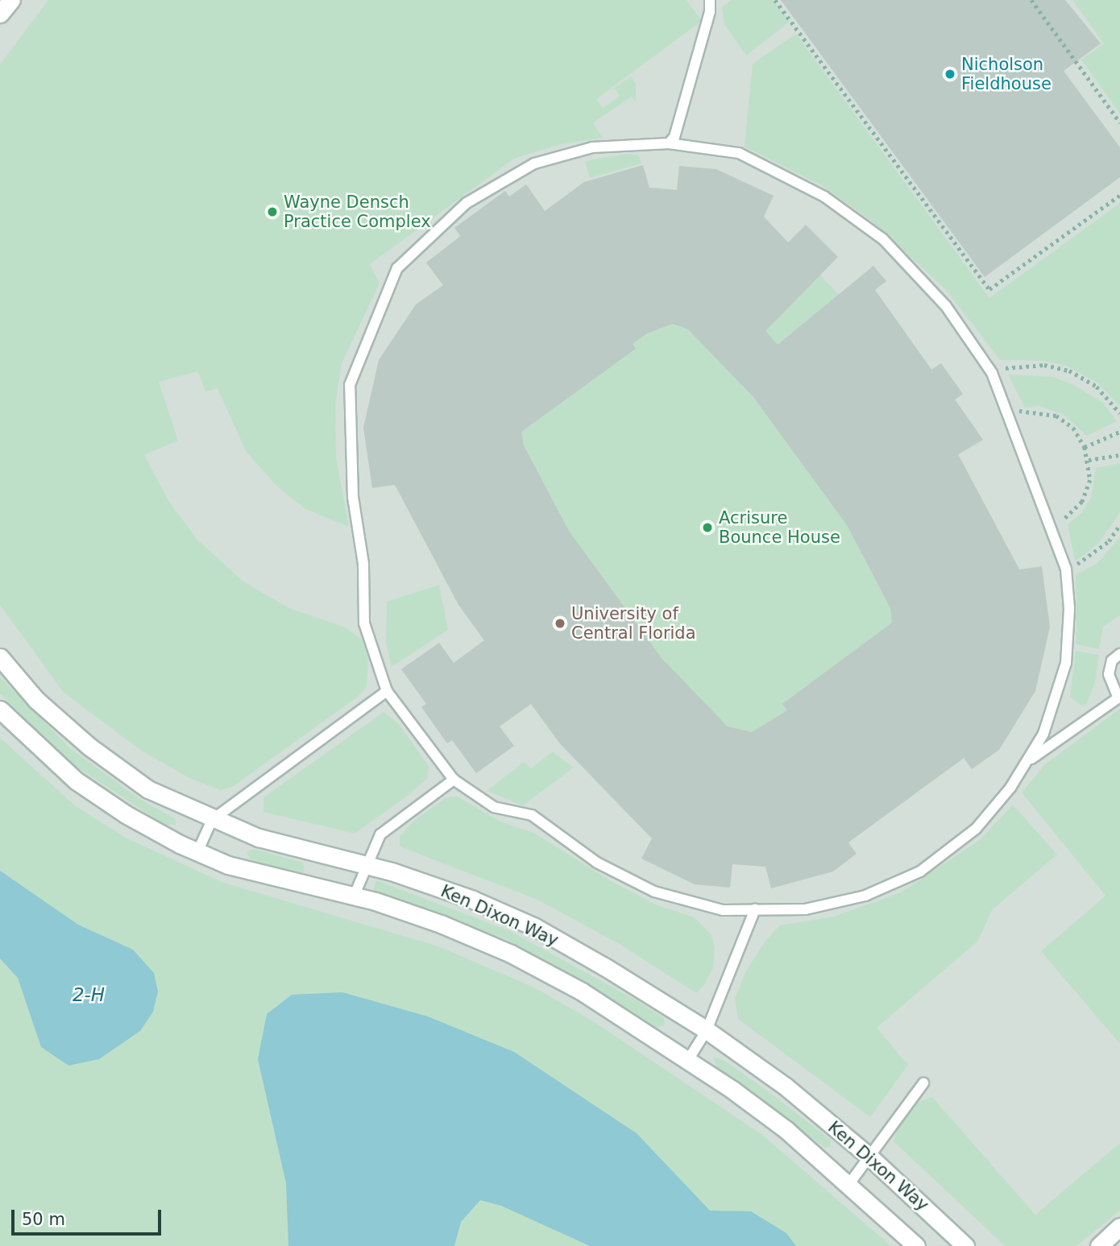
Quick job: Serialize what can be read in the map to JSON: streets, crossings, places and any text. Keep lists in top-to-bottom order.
{
  "streets": {
    "street": ["Ken Dixon Way"]
  },
  "water": ["2-H"],
  "places": [
    "Nicholson Fieldhouse",
    "Wayne Densch Practice Complex",
    "Acrisure Bounce House",
    "University of Central Florida"
  ],
  "scale_bar": "50 m"
}
